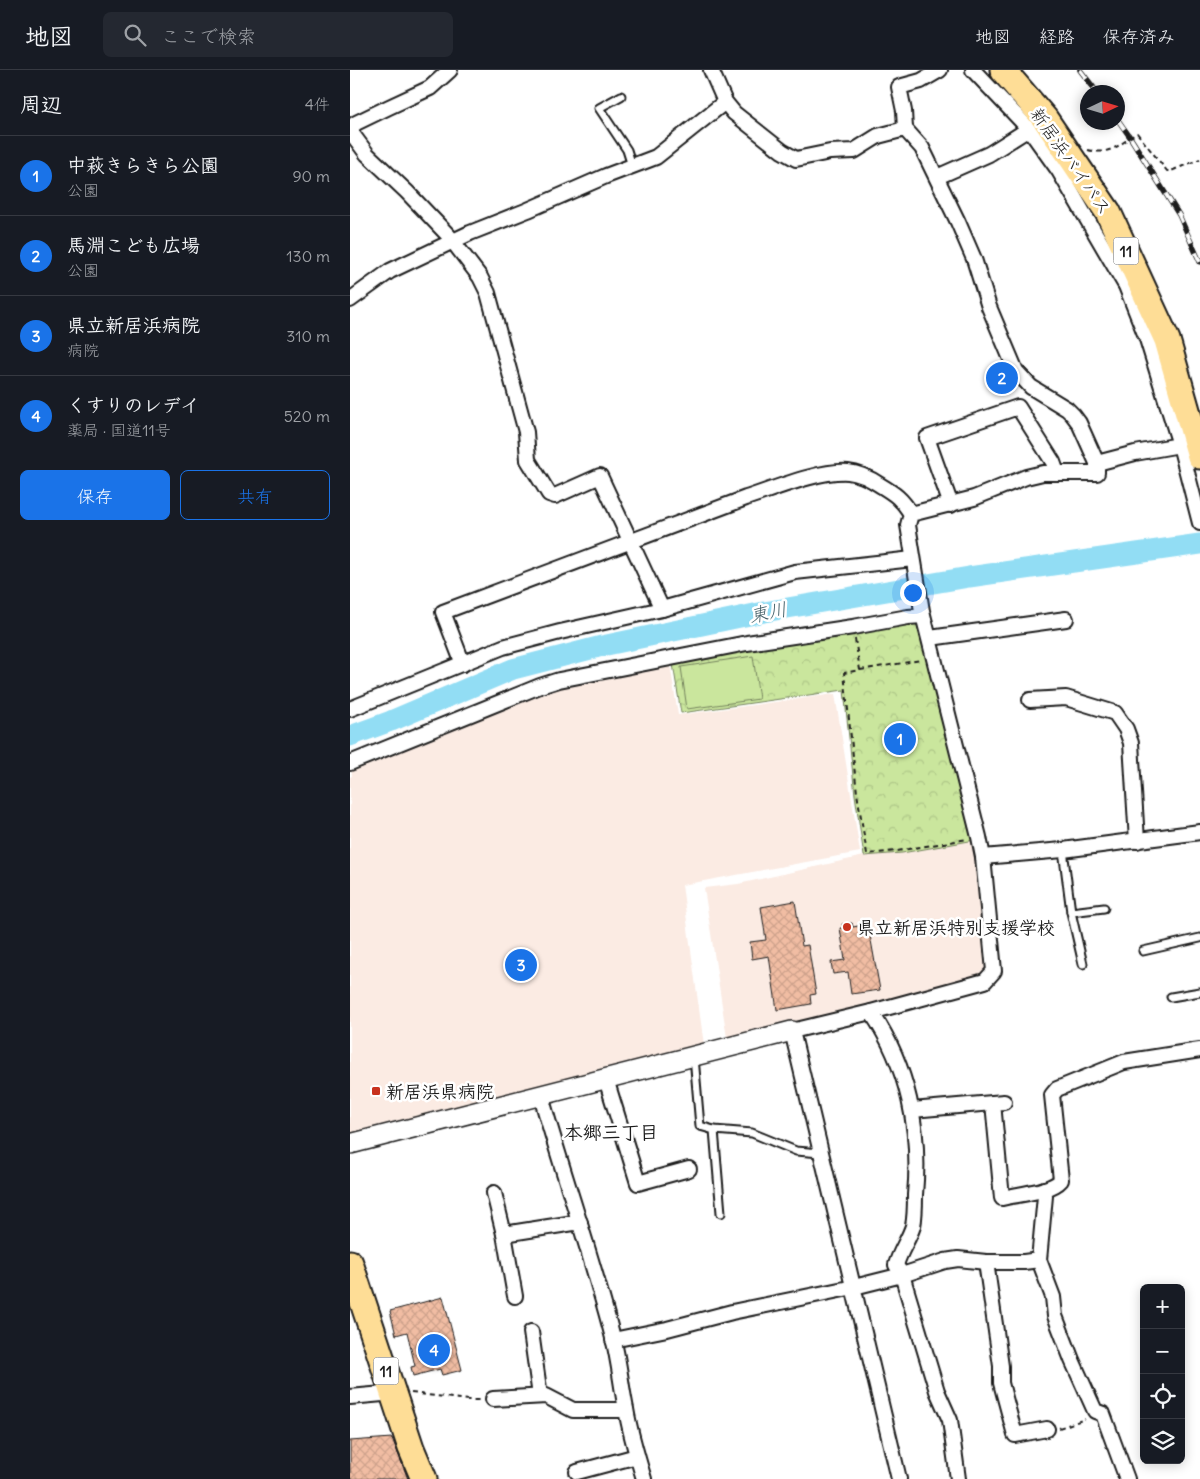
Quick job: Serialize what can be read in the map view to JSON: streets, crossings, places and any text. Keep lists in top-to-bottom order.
{
  "streets": {
    "highway": ["新居浜バイパス", "11"]
  },
  "districts": ["本郷三丁目"],
  "water": ["東川"],
  "places": {
    "other": ["県立新居浜特別支援学校"],
    "transit": ["新居浜県病院"]
  },
  "north": "right",
  "page": {
    "header": "地図",
    "search": "ここで検索",
    "nav": ["地図", "経路", "保存済み"],
    "heading": ["周辺", "4件"],
    "list": [
      {
        "mark": "1",
        "name": "中萩きらきら公園",
        "note": "公園",
        "value": "90 m"
      },
      {
        "mark": "2",
        "name": "馬淵こども広場",
        "note": "公園",
        "value": "130 m"
      },
      {
        "mark": "3",
        "name": "県立新居浜病院",
        "note": "病院",
        "value": "310 m"
      },
      {
        "mark": "4",
        "name": "くすりのレデイ",
        "note": "薬局 · 国道11号",
        "value": "520 m"
      }
    ],
    "pins": [
      "2",
      "1",
      "3",
      "4"
    ],
    "buttons": ["保存", "共有"],
    "map_buttons": ["+", "−"]
  }
}
